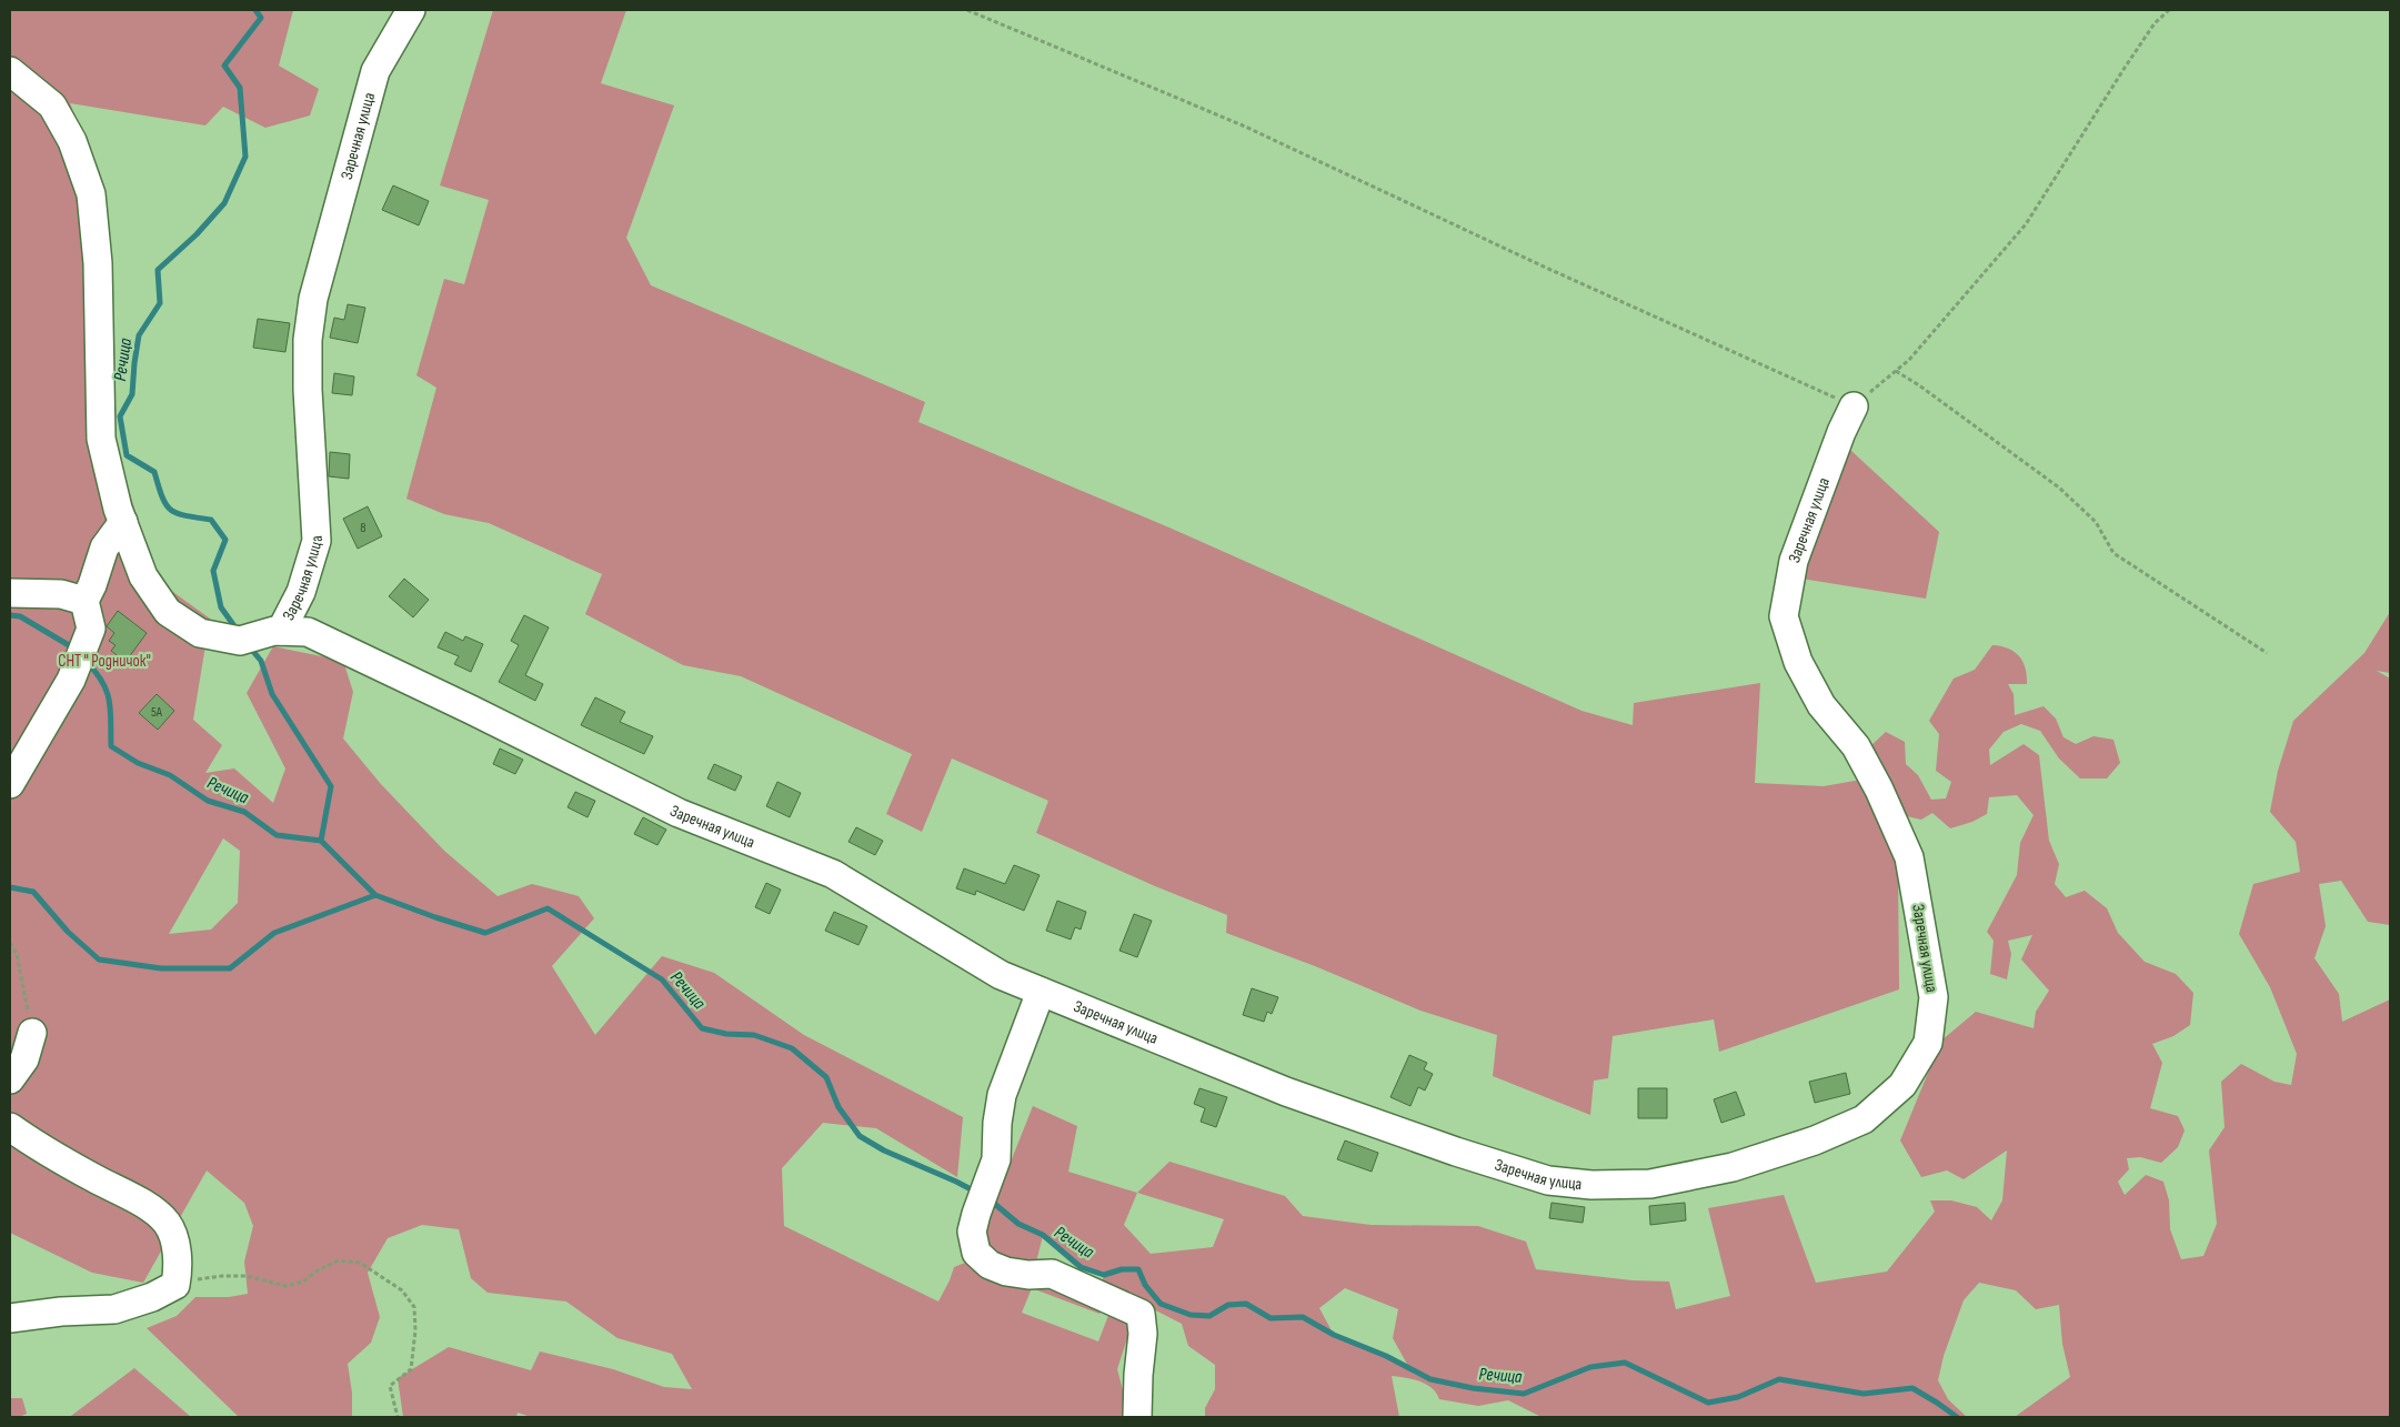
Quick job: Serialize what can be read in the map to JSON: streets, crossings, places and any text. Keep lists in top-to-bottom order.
{
  "streets": {
    "street": ["Заречная улица"]
  },
  "water": ["Речица"],
  "parks": ["СНТ \" Родничок\""],
  "house_numbers": ["8", "5А"]
}
